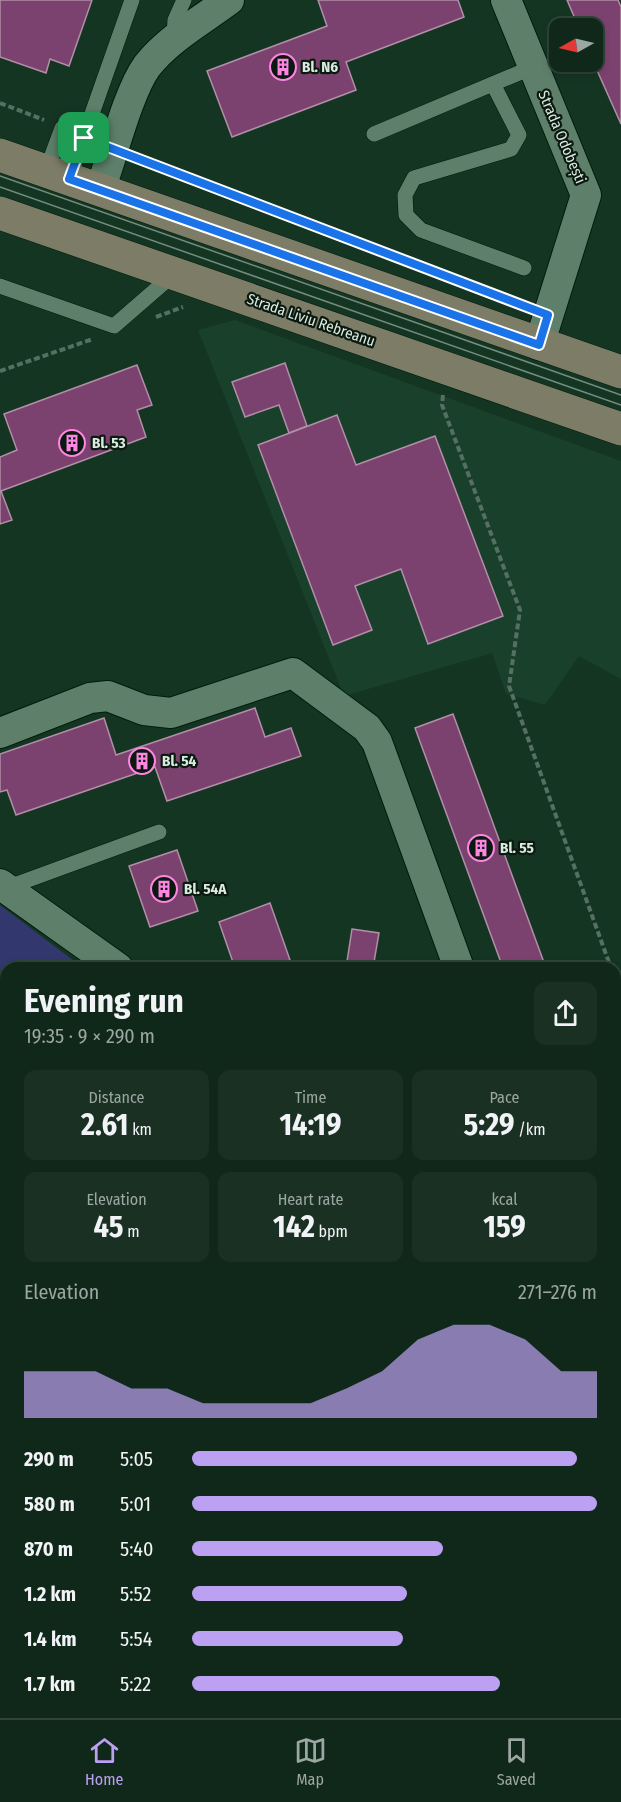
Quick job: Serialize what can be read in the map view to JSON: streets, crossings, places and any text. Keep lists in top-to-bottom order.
{
  "streets": {
    "main road": ["Strada Liviu Rebreanu"],
    "street": ["Strada Odobești"]
  },
  "places": {
    "building": [
      "Bl. N6",
      "Bl. 53",
      "Bl. 54",
      "Bl. 55",
      "Bl. 54A"
    ]
  },
  "north": "left",
  "page": {
    "heading": ["Evening run", "19:35 · 9 × 290 m"],
    "stats": [
      ["Distance", "2.61 km"],
      ["Time", "14:19"],
      ["Pace", "5:29 /km"],
      ["Elevation", "45 m"],
      ["Heart rate", "142 bpm"],
      ["kcal", "159"]
    ],
    "chart": ["Elevation", "271–276 m"],
    "list": [
      {
        "name": "290 m",
        "note": "5:05"
      },
      {
        "name": "580 m",
        "note": "5:01"
      },
      {
        "name": "870 m",
        "note": "5:40"
      },
      {
        "name": "1.2 km",
        "note": "5:52"
      },
      {
        "name": "1.4 km",
        "note": "5:54"
      },
      {
        "name": "1.7 km",
        "note": "5:22"
      }
    ],
    "tabs": ["Home", "Map", "Saved"]
  }
}
